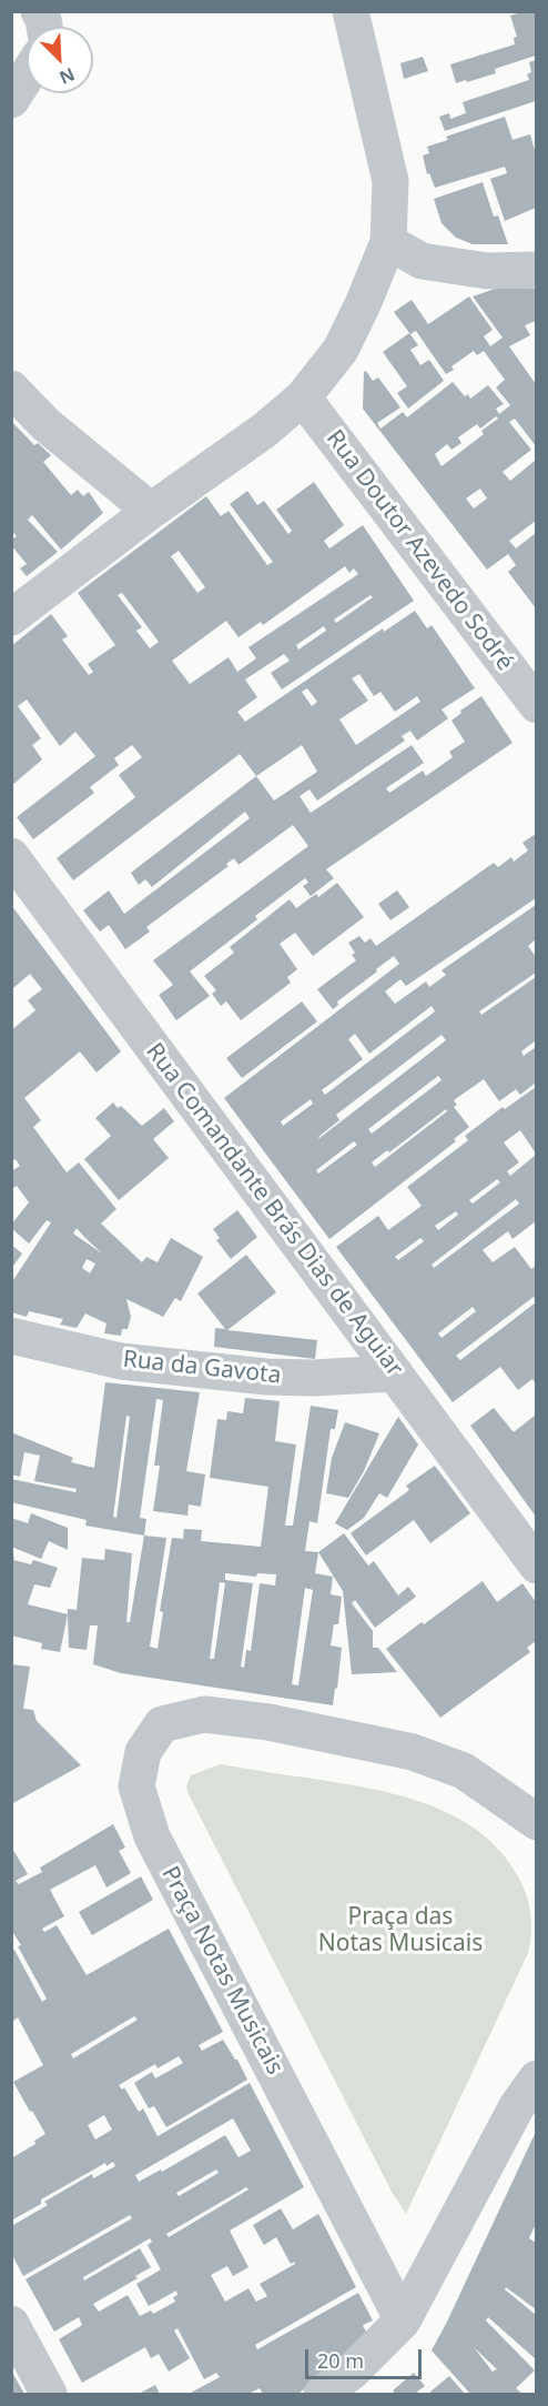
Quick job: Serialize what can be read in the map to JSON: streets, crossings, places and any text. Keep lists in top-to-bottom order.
{
  "streets": {
    "street": [
      "Rua Doutor Azevedo Sodré",
      "Rua Comandante Brás Dias de Aguiar",
      "Rua da Gavota",
      "Praça Notas Musicais"
    ]
  },
  "crossings": [
    ["Rua Comandante Brás Dias de Aguiar", "Rua da Gavota"]
  ],
  "parks": ["Praça das Notas Musicais"],
  "scale_bar": "20 m",
  "north": "bottom right"
}
